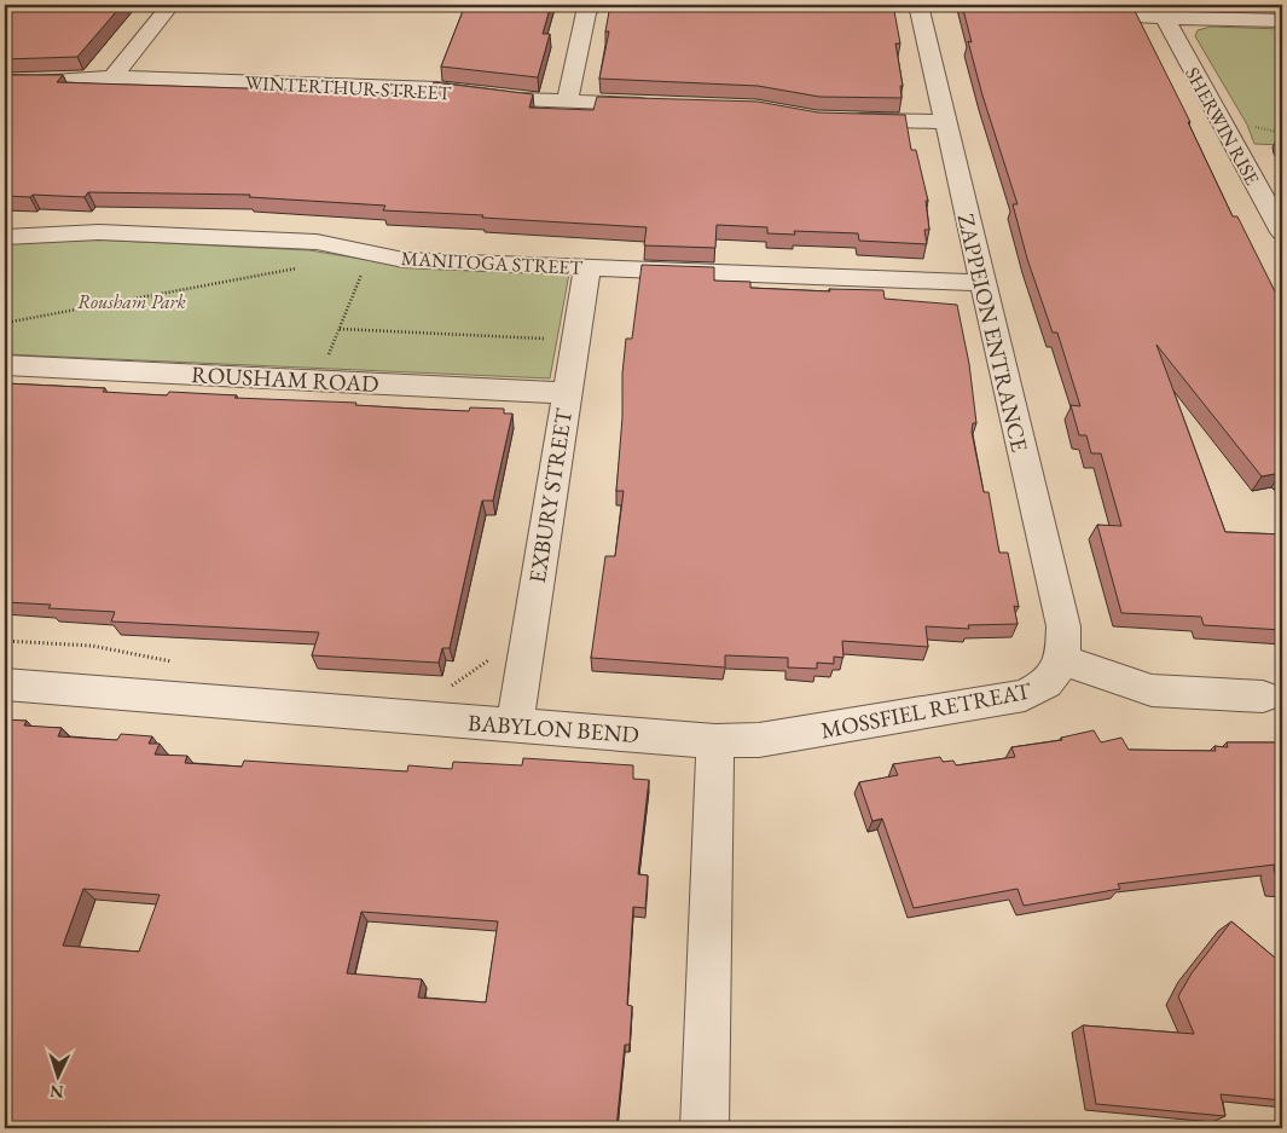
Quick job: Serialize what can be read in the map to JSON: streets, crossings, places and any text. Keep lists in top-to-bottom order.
{
  "streets": {
    "street": [
      "WINTERTHUR STREET",
      "SHERWIN RISE",
      "MANITOGA STREET",
      "ZAPPEION ENTRANCE",
      "ROUSHAM ROAD",
      "EXBURY STREET",
      "MOSSFIEL RETREAT",
      "BABYLON BEND"
    ]
  },
  "crossings": [
    ["MANITOGA STREET", "ZAPPEION ENTRANCE"],
    ["MANITOGA STREET", "EXBURY STREET"],
    ["ZAPPEION ENTRANCE", "MOSSFIEL RETREAT"],
    ["ROUSHAM ROAD", "EXBURY STREET"],
    ["EXBURY STREET", "BABYLON BEND"],
    ["MOSSFIEL RETREAT", "BABYLON BEND"]
  ],
  "parks": ["Rousham Park"],
  "north": "bottom"
}
